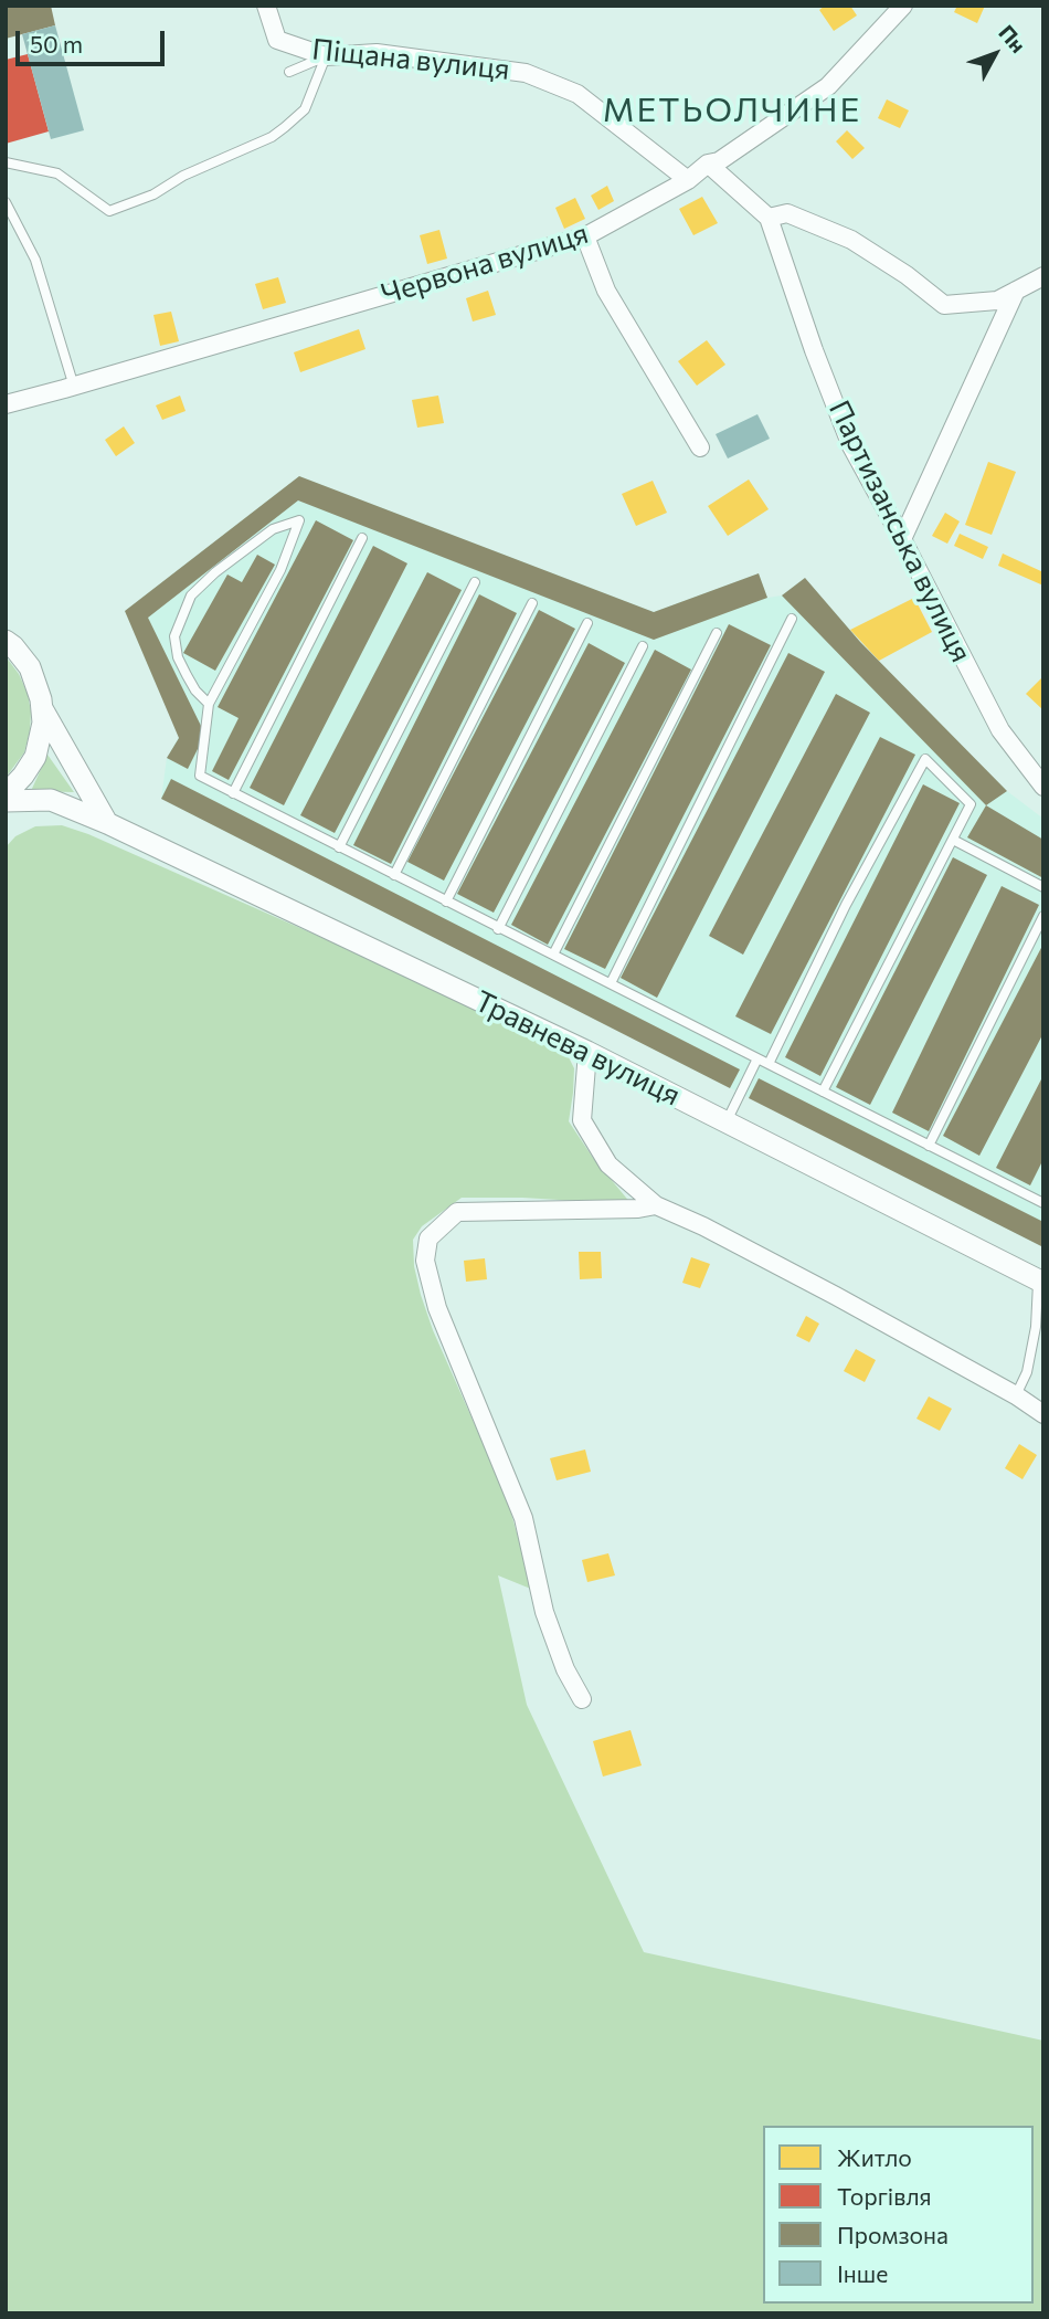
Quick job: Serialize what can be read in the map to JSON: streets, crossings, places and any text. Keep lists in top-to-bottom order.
{
  "streets": {
    "street": [
      "Піщана вулиця",
      "Червона вулиця",
      "Партизанська вулиця",
      "Травнева вулиця"
    ]
  },
  "crossings": [
    ["Піщана вулиця", "Червона вулиця"]
  ],
  "districts": ["МЕТЬОЛЧИНЕ"],
  "legend": [
    "Житло",
    "Торгівля",
    "Промзона",
    "Інше"
  ],
  "scale_bar": "50 m",
  "north": "top right"
}
